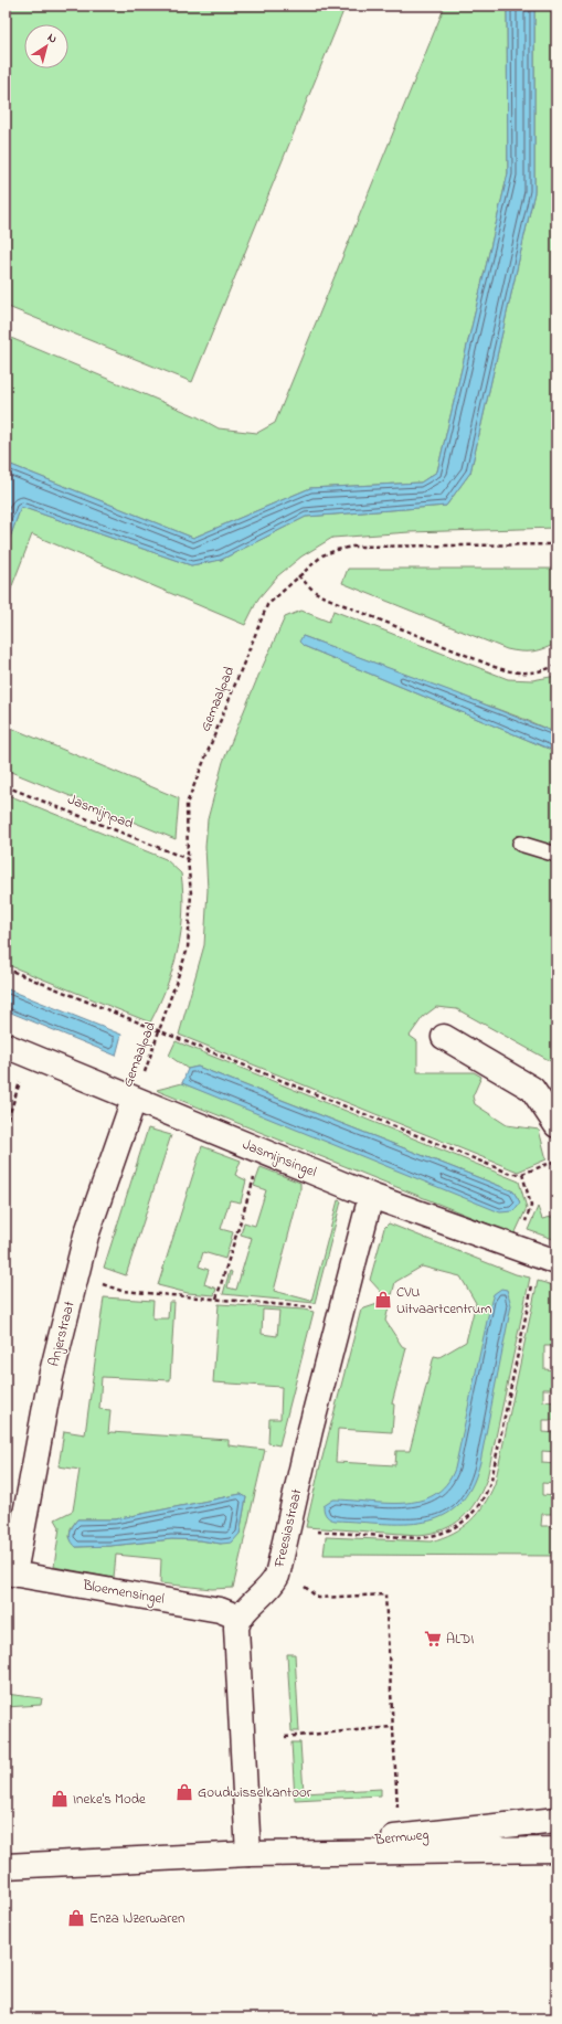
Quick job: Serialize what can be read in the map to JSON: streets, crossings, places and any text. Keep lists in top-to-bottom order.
{
  "streets": {
    "street": [
      "Jasmijnsingel",
      "Anjerstraat",
      "Freesiastraat",
      "Bloemensingel",
      "Bermweg"
    ],
    "path": ["Gemaalpad", "Jasmijnpad"]
  },
  "crossings": [
    ["Gemaalpad", "Jasmijnpad"],
    ["Gemaalpad", "Jasmijnsingel"],
    ["Gemaalpad", "Anjerstraat"],
    ["Jasmijnsingel", "Anjerstraat"],
    ["Jasmijnsingel", "Freesiastraat"],
    ["Anjerstraat", "Bloemensingel"],
    ["Freesiastraat", "Bloemensingel"]
  ],
  "places": {
    "shop": [
      "CVU Uitvaartcentrum",
      "Goudwisselkantoor",
      "Ineke's Mode",
      "Enza IJzerwaren"
    ],
    "supermarket": ["ALDI"]
  },
  "north": "top right"
}
